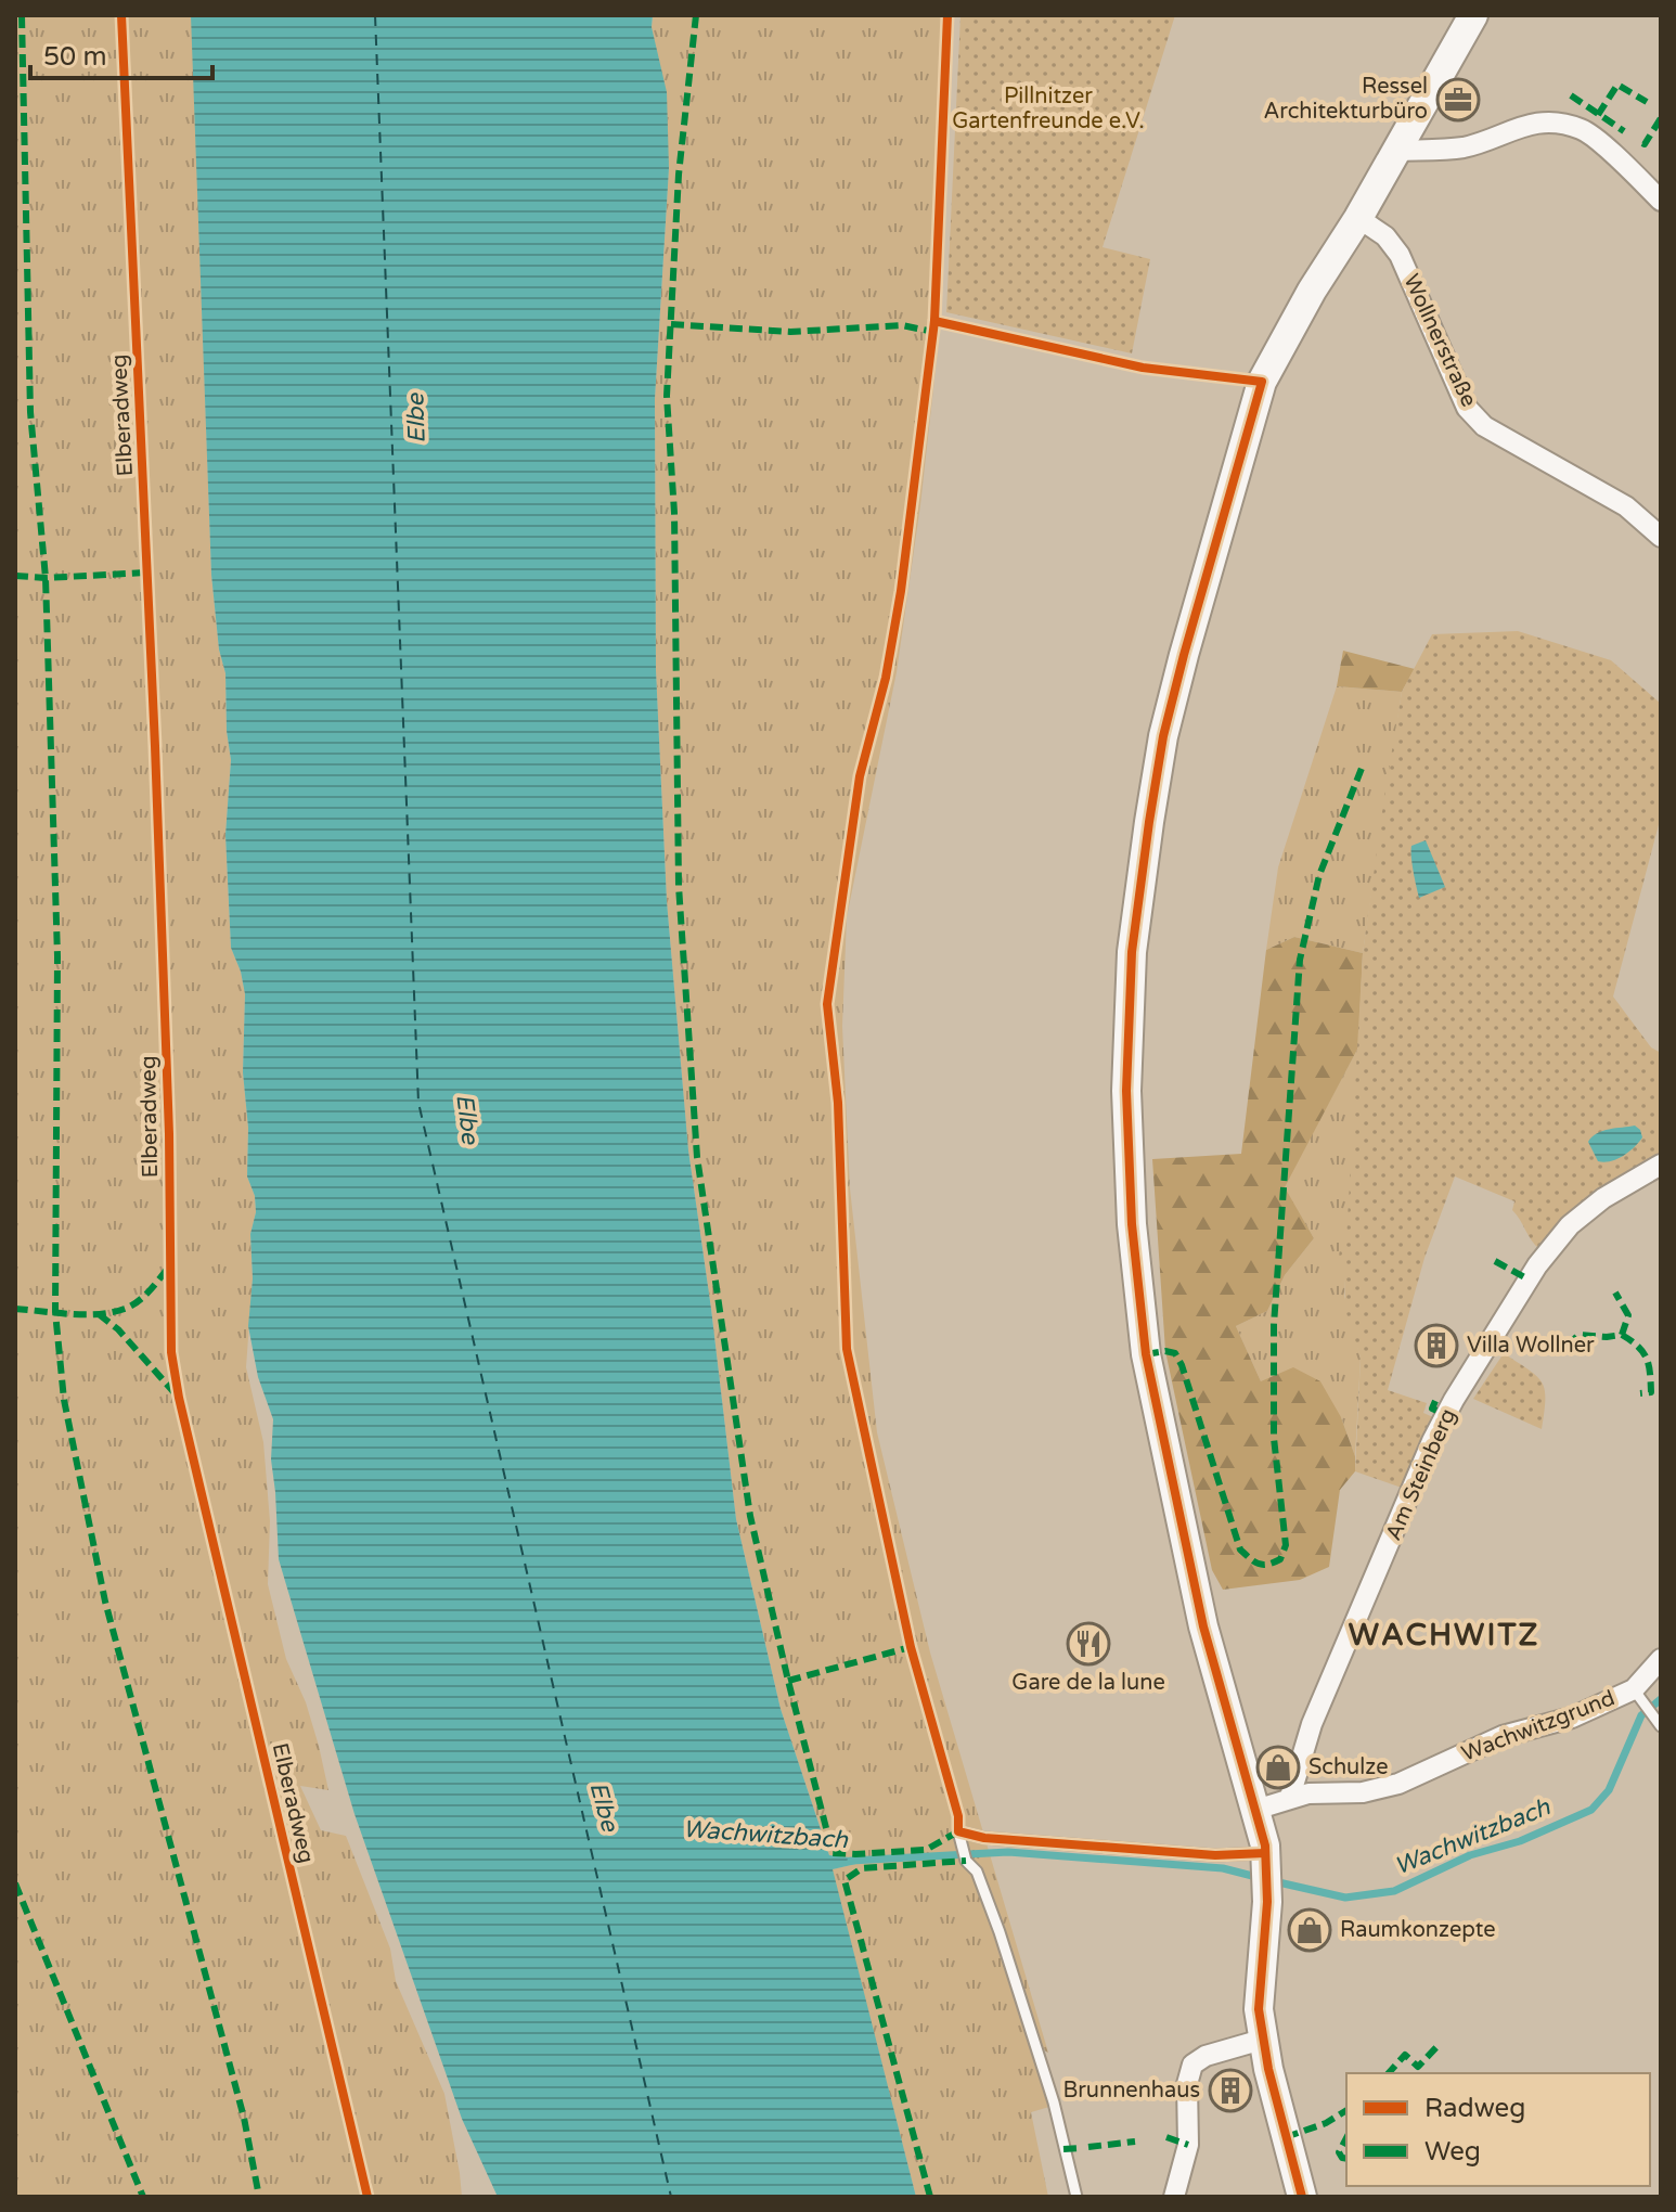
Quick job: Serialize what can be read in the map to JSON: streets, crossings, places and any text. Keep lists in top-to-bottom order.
{
  "streets": {
    "street": ["Wollnerstraße", "Am Steinberg", "Wachwitzgrund"],
    "cycle path": ["Elberadweg"]
  },
  "crossings": [
    ["Am Steinberg", "Wachwitzgrund"]
  ],
  "districts": ["WACHWITZ"],
  "water": ["Elbe", "Wachwitzbach"],
  "parks": ["Pillnitzer Gartenfreunde e.V."],
  "places": {
    "office": ["Ressel Architekturbüro"],
    "building": ["Villa Wollner", "Brunnenhaus"],
    "restaurant": ["Gare de la lune"],
    "shop": ["Schulze", "Raumkonzepte"]
  },
  "legend": ["Radweg", "Weg"],
  "scale_bar": "50 m"
}
